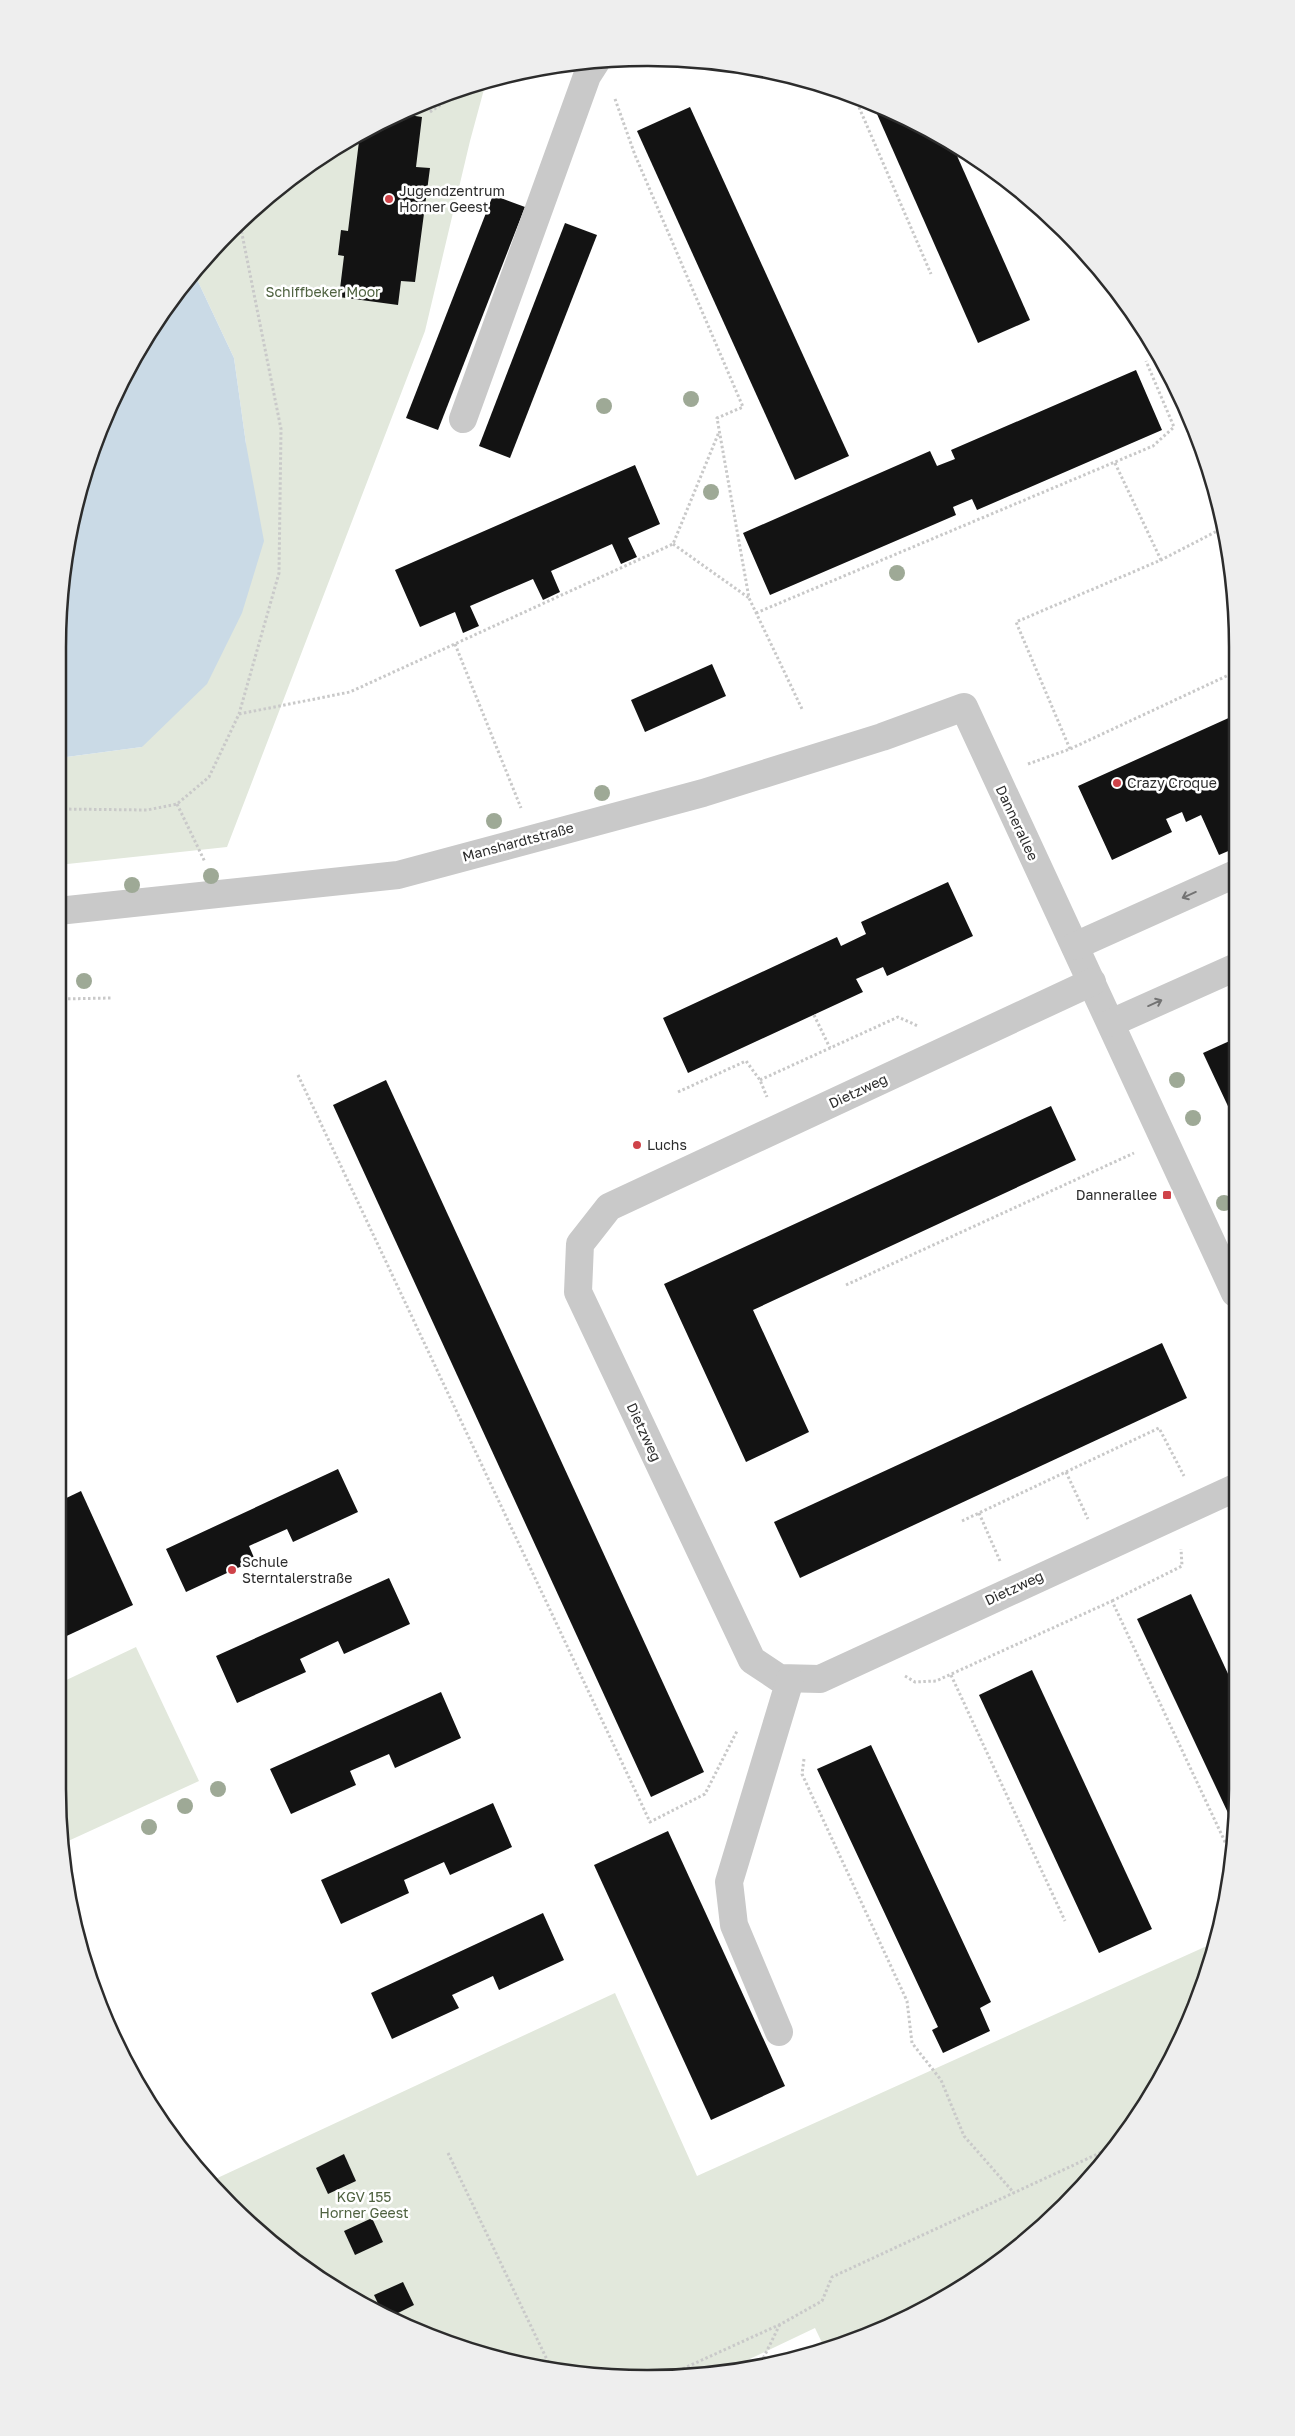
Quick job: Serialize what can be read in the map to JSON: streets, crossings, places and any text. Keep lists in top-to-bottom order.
{
  "streets": {
    "street": ["Dannerallee", "Manshardtstraße", "Dietzweg"]
  },
  "crossings": [
    ["Dannerallee", "Manshardtstraße"],
    ["Dannerallee", "Dietzweg"]
  ],
  "parks": ["Schiffbeker Moor", "KGV 155 Horner Geest"],
  "places": {
    "other": [
      "Jugendzentrum Horner Geest",
      "Crazy Croque",
      "Luchs",
      "Schule Sterntalerstraße"
    ],
    "transit": ["Dannerallee"]
  }
}
